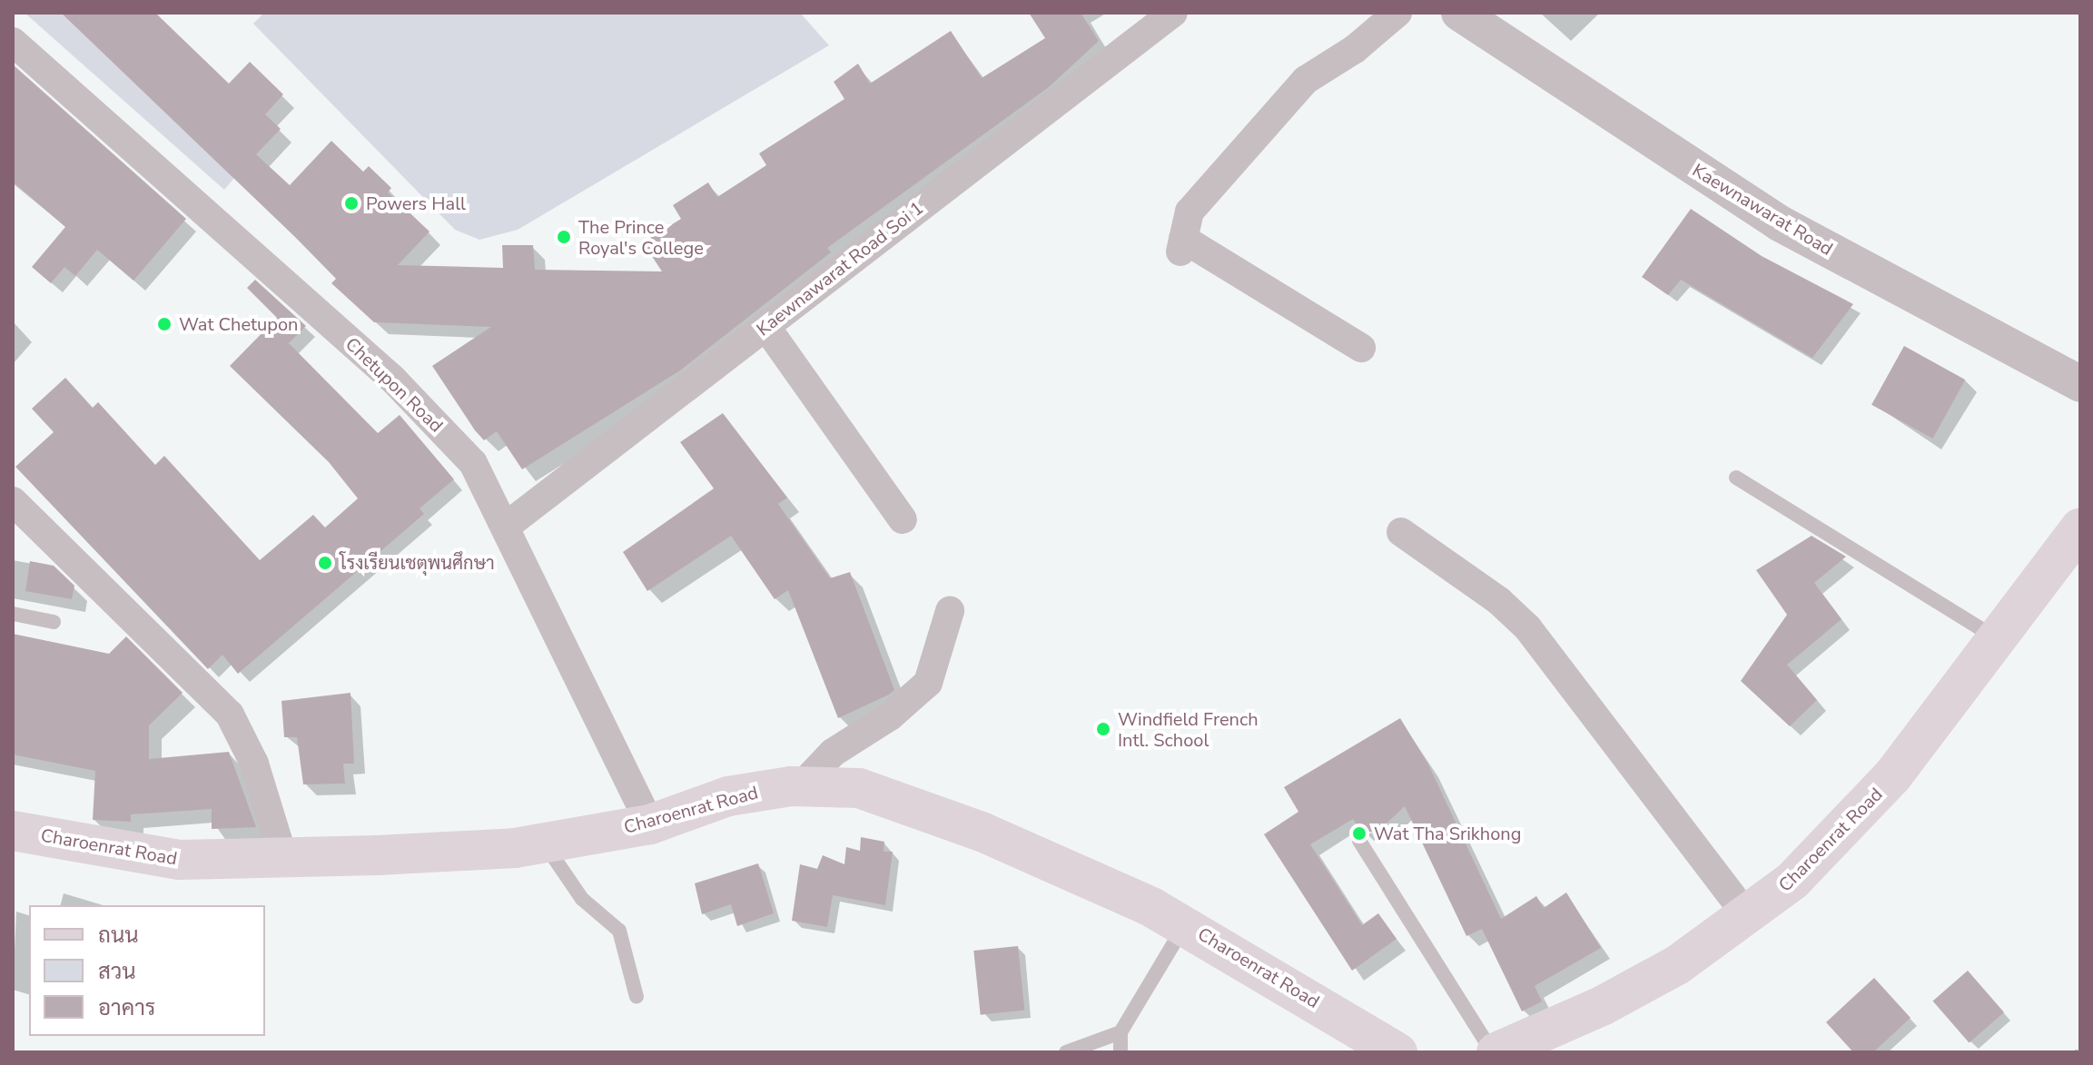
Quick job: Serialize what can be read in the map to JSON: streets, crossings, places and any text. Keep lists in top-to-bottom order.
{
  "streets": {
    "main road": ["Charoenrat Road"],
    "street": ["Kaewnawarat Road", "Kaewnawarat Road Soi 1", "Chetupon Road"]
  },
  "crossings": [
    ["Kaewnawarat Road Soi 1", "Chetupon Road"],
    ["Chetupon Road", "Charoenrat Road"]
  ],
  "places": [
    "Powers Hall",
    "The Prince Royal's College",
    "Wat Chetupon",
    "โรงเรียนเชตุพนศึกษา",
    "Windfield French Intl. School",
    "Wat Tha Srikhong"
  ],
  "legend": ["ถนน", "สวน", "อาคาร"]
}
